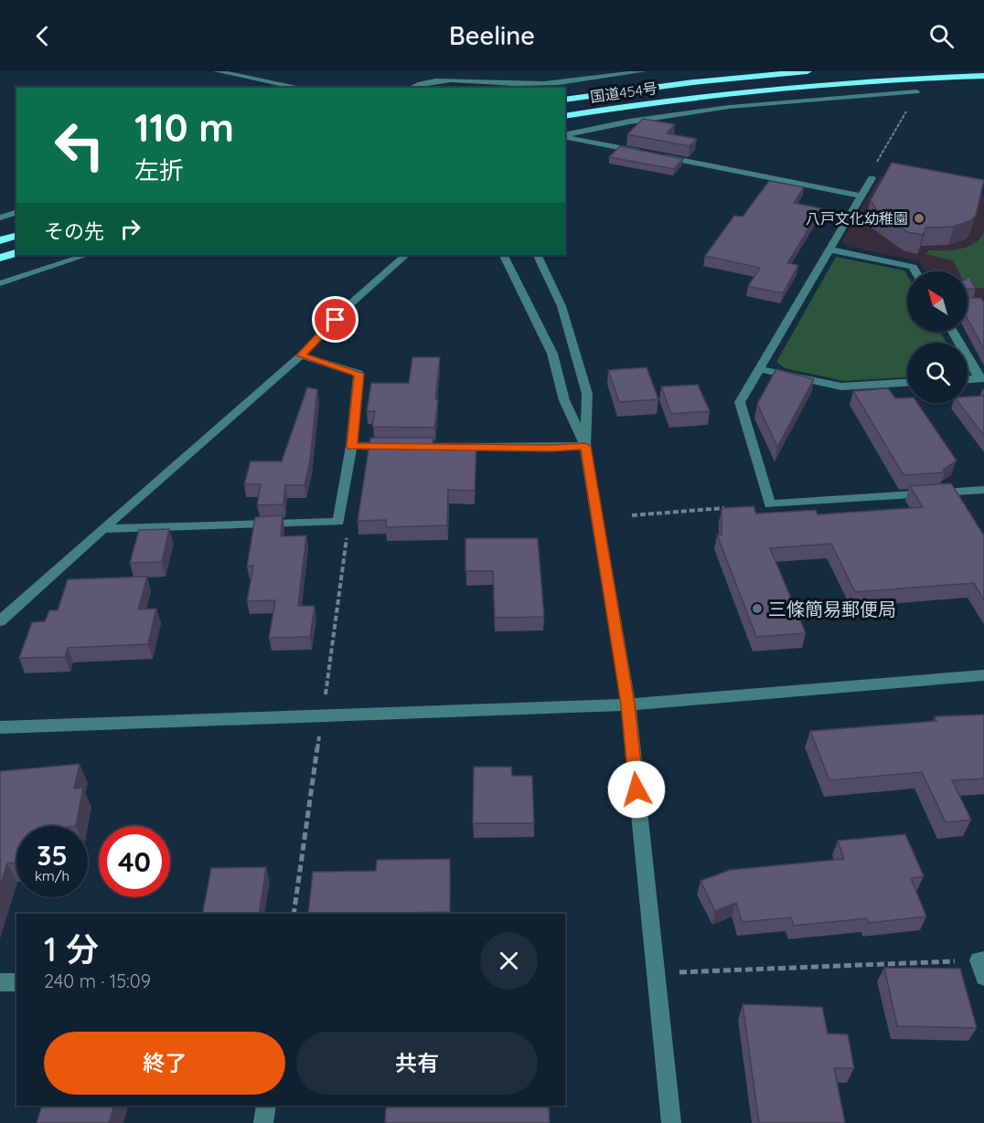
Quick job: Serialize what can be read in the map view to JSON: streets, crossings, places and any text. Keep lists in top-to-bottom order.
{
  "streets": {
    "highway": ["国道454号"]
  },
  "places": ["八戸文化幼稚園", "三條簡易郵便局"],
  "north": "top left",
  "page": {
    "header": "Beeline",
    "turn": ["110 m", "左折"],
    "then": "その先",
    "speed": "35 km/h",
    "limit": "40",
    "heading": ["1 分", "240 m · 15:09"],
    "buttons": ["終了", "共有"]
  }
}
